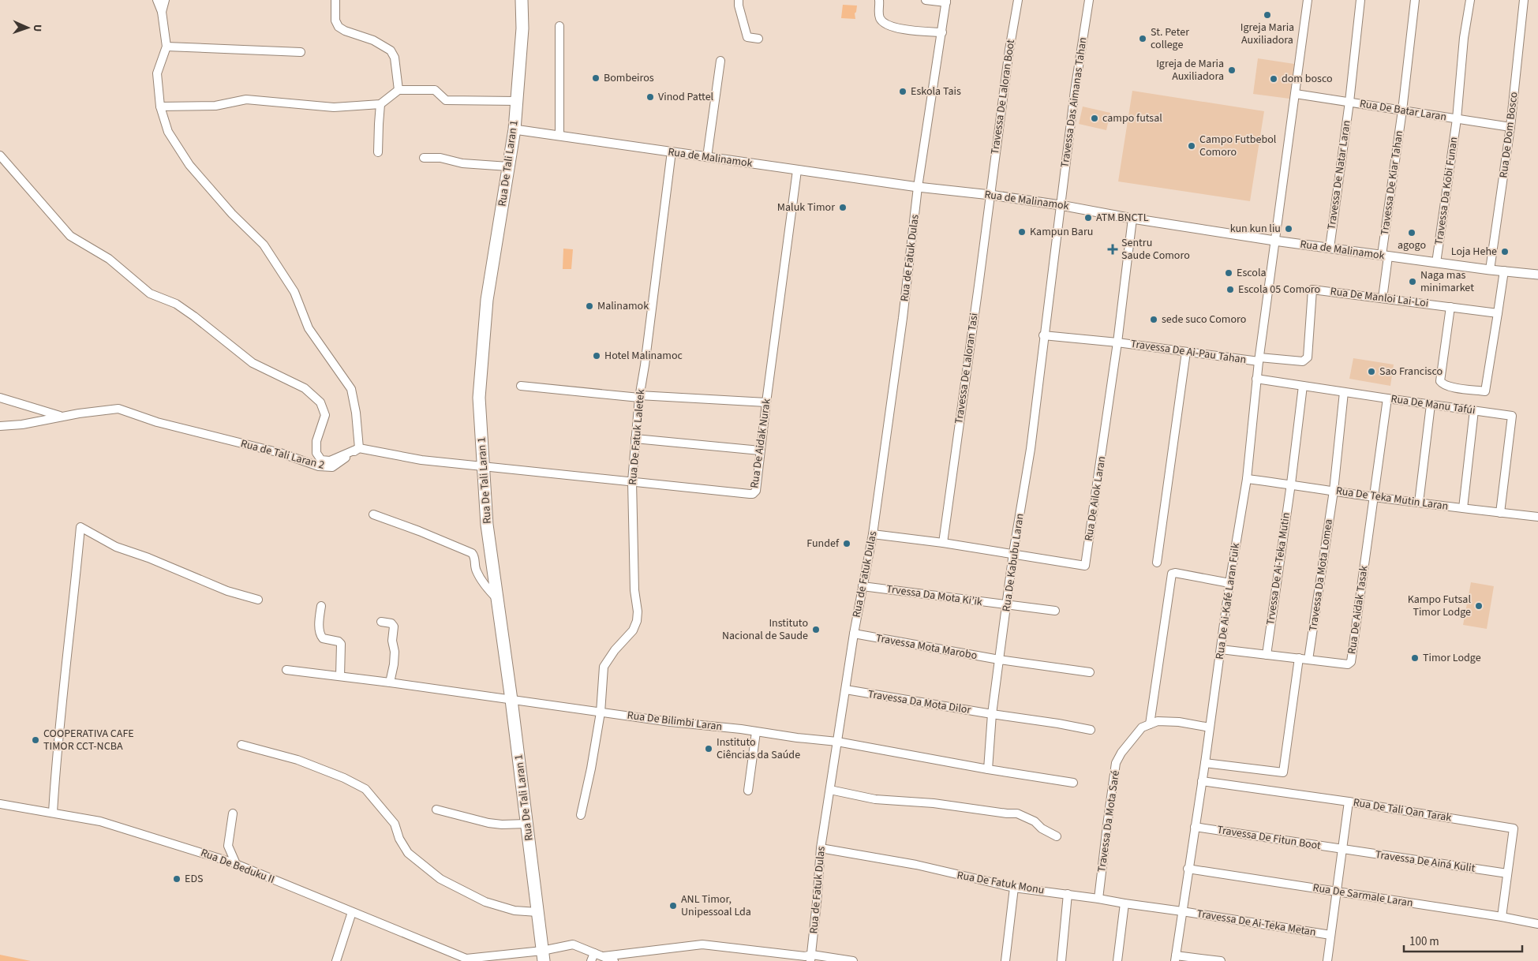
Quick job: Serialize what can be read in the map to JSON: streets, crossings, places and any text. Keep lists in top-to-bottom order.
{
  "streets": {
    "main road": ["Rua De Tali Laran 1"],
    "street": [
      "Travessa De Laloran Boot",
      "Travessa Das Aimanas Tahan",
      "Rua De Batar Laran",
      "Rua De Dom Bosco",
      "Rua de Malinamok",
      "Travessa De Natar Laran",
      "Travessa De Kiar Tahan",
      "Travessa Da Kobi Funan",
      "Rua de Fatuk Dulas",
      "Rua De Manloi Lai-Loi",
      "Travessa De Ai-Pau Tahan",
      "Travessa De Laloran Tasi",
      "Rua De Manu Tafúi",
      "Rua De Fatuk Laletek",
      "Rua De Aidak Nurak",
      "Rua de Tali Laran 2",
      "Rua De Ailok Laran",
      "Rua De Teka Mutin Laran",
      "Rua De Kabubu Laran",
      "Trvessa De Ai-Teka Mutin",
      "Travessa Da Mota Lomea",
      "Trvessa Da Mota Ki’ik",
      "Rua De Ai-Kafé Laran Fuik",
      "Rua De Aidak Tasak",
      "Travessa Mota Marobo",
      "Travessa Da Mota Dilor",
      "Rua De Bilimbi Laran",
      "Rua De Tali Oan Tarak",
      "Travessa Da Mota Saré",
      "Travessa De Fitun Boot",
      "Travessa De Ainá Kulit",
      "Rua De Beduku II",
      "Rua De Fatuk Monu",
      "Rua De Sarmale Laran",
      "Travessa De Ai-Teka Metan"
    ]
  },
  "crossings": [
    ["Travessa De Laloran Boot", "Rua de Malinamok"],
    ["Travessa De Laloran Boot", "Travessa De Laloran Tasi"],
    ["Travessa Das Aimanas Tahan", "Rua de Malinamok"],
    ["Travessa Das Aimanas Tahan", "Rua De Kabubu Laran"],
    ["Rua De Batar Laran", "Rua De Dom Bosco"],
    ["Rua De Batar Laran", "Travessa De Natar Laran"],
    ["Rua De Batar Laran", "Travessa De Kiar Tahan"],
    ["Rua De Batar Laran", "Travessa Da Kobi Funan"],
    ["Rua De Dom Bosco", "Rua de Malinamok"],
    ["Rua de Malinamok", "Rua De Tali Laran 1"],
    ["Rua de Malinamok", "Travessa De Natar Laran"],
    ["Rua de Malinamok", "Travessa De Kiar Tahan"],
    ["Rua de Malinamok", "Travessa Da Kobi Funan"],
    ["Rua de Malinamok", "Rua de Fatuk Dulas"],
    ["Rua de Malinamok", "Travessa De Laloran Tasi"],
    ["Rua de Malinamok", "Rua De Fatuk Laletek"],
    ["Rua de Malinamok", "Rua De Aidak Nurak"],
    ["Rua de Malinamok", "Rua De Ailok Laran"],
    ["Rua de Malinamok", "Rua De Kabubu Laran"],
    ["Rua de Malinamok", "Rua De Ai-Kafé Laran Fuik"],
    ["Rua De Tali Laran 1", "Rua De Aidak Nurak"],
    ["Rua De Tali Laran 1", "Rua De Bilimbi Laran"],
    ["Rua De Tali Laran 1", "Rua De Beduku II"],
    ["Travessa De Kiar Tahan", "Rua De Manloi Lai-Loi"],
    ["Rua de Fatuk Dulas", "Rua De Ailok Laran"],
    ["Rua de Fatuk Dulas", "Trvessa Da Mota Ki’ik"],
    ["Rua de Fatuk Dulas", "Travessa Mota Marobo"],
    ["Rua de Fatuk Dulas", "Travessa Da Mota Dilor"],
    ["Rua de Fatuk Dulas", "Rua De Bilimbi Laran"],
    ["Rua de Fatuk Dulas", "Rua De Fatuk Monu"],
    ["Rua De Manloi Lai-Loi", "Travessa De Ai-Pau Tahan"],
    ["Rua De Manloi Lai-Loi", "Rua De Ai-Kafé Laran Fuik"],
    ["Travessa De Ai-Pau Tahan", "Rua De Ailok Laran"],
    ["Travessa De Ai-Pau Tahan", "Rua De Kabubu Laran"],
    ["Travessa De Ai-Pau Tahan", "Rua De Ai-Kafé Laran Fuik"],
    ["Travessa De Laloran Tasi", "Rua De Ailok Laran"],
    ["Rua De Manu Tafúi", "Rua De Teka Mutin Laran"],
    ["Rua De Manu Tafúi", "Trvessa De Ai-Teka Mutin"],
    ["Rua De Manu Tafúi", "Travessa Da Mota Lomea"],
    ["Rua De Manu Tafúi", "Rua De Ai-Kafé Laran Fuik"],
    ["Rua De Fatuk Laletek", "Rua De Aidak Nurak"],
    ["Rua De Fatuk Laletek", "Rua De Bilimbi Laran"],
    ["Rua De Aidak Nurak", "Rua de Tali Laran 2"],
    ["Rua De Ailok Laran", "Rua De Kabubu Laran"],
    ["Rua De Teka Mutin Laran", "Trvessa De Ai-Teka Mutin"],
    ["Rua De Teka Mutin Laran", "Travessa Da Mota Lomea"],
    ["Rua De Teka Mutin Laran", "Rua De Ai-Kafé Laran Fuik"],
    ["Rua De Teka Mutin Laran", "Rua De Aidak Tasak"],
    ["Rua De Kabubu Laran", "Trvessa Da Mota Ki’ik"],
    ["Rua De Kabubu Laran", "Travessa Mota Marobo"],
    ["Rua De Kabubu Laran", "Travessa Da Mota Dilor"],
    ["Trvessa De Ai-Teka Mutin", "Rua De Aidak Tasak"],
    ["Travessa Da Mota Lomea", "Rua De Aidak Tasak"],
    ["Rua De Ai-Kafé Laran Fuik", "Rua De Aidak Tasak"],
    ["Rua De Ai-Kafé Laran Fuik", "Rua De Tali Oan Tarak"],
    ["Rua De Ai-Kafé Laran Fuik", "Travessa Da Mota Saré"],
    ["Rua De Ai-Kafé Laran Fuik", "Travessa De Fitun Boot"],
    ["Rua De Ai-Kafé Laran Fuik", "Rua De Fatuk Monu"],
    ["Rua De Ai-Kafé Laran Fuik", "Rua De Sarmale Laran"],
    ["Rua De Ai-Kafé Laran Fuik", "Travessa De Ai-Teka Metan"],
    ["Rua De Tali Oan Tarak", "Travessa De Ainá Kulit"],
    ["Rua De Tali Oan Tarak", "Rua De Sarmale Laran"],
    ["Travessa Da Mota Saré", "Rua De Fatuk Monu"],
    ["Travessa De Fitun Boot", "Travessa De Ainá Kulit"],
    ["Rua De Fatuk Monu", "Travessa De Ai-Teka Metan"]
  ],
  "places": {
    "other": [
      "Igreja Maria Auxiliadora",
      "St. Peter college",
      "Igreja de Maria Auxiliadora",
      "Bombeiros",
      "dom bosco",
      "Eskola Tais",
      "Vinod Pattel",
      "campo futsal",
      "Campo Futbebol Comoro",
      "Maluk Timor",
      "ATM BNCTL",
      "kun kun liu",
      "Kampun Baru",
      "agogo",
      "Loja Hehe",
      "Escola",
      "Naga mas minimarket",
      "Escola 05 Comoro",
      "Malinamok",
      "sede suco Comoro",
      "Hotel Malinamoc",
      "Sao Francisco",
      "Fundef",
      "Kampo Futsal Timor Lodge",
      "Instituto Nacional de Saude",
      "Timor Lodge",
      "COOPERATIVA CAFE TIMOR CCT-NCBA",
      "Instituto Ciências da Saúde",
      "EDS",
      "ANL Timor, Unipessoal Lda"
    ],
    "health": ["Sentru Saude Comoro"]
  },
  "scale_bar": "100 m",
  "north": "right"
}
